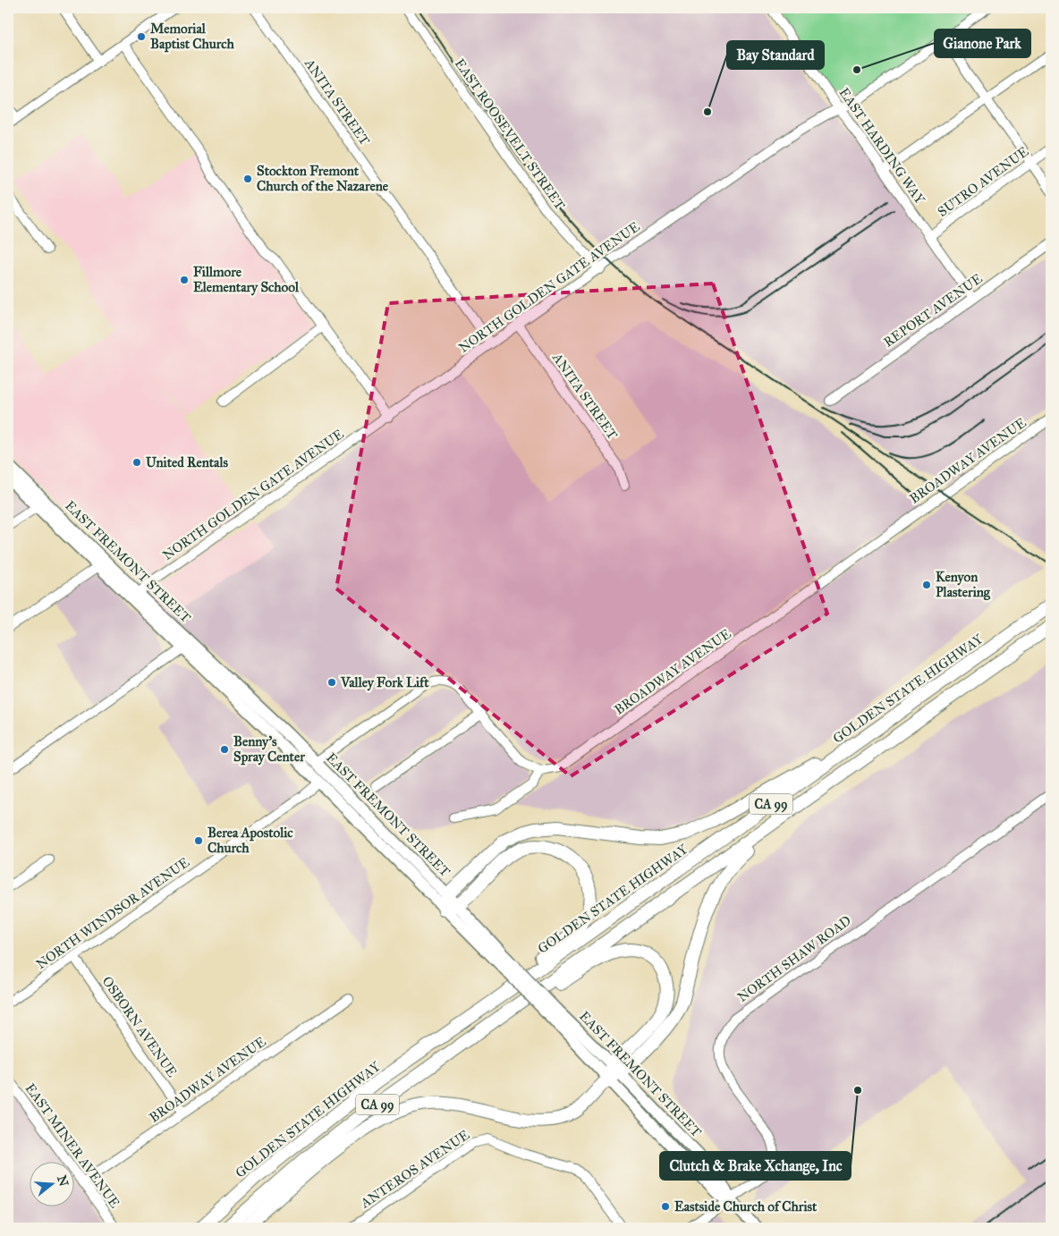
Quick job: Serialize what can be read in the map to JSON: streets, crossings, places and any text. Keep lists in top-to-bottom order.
{
  "streets": {
    "highway": ["GOLDEN STATE HIGHWAY", "CA 99"],
    "main road": ["EAST FREMONT STREET"],
    "street": [
      "ANITA STREET",
      "EAST ROOSEVELT STREET",
      "EAST HARDING WAY",
      "SUTRO AVENUE",
      "NORTH GOLDEN GATE AVENUE",
      "REPORT AVENUE",
      "BROADWAY AVENUE",
      "NORTH WINDSOR AVENUE",
      "NORTH SHAW ROAD",
      "OSBORN AVENUE",
      "EAST MINER AVENUE",
      "ANTEROS AVENUE"
    ]
  },
  "crossings": [
    ["ANITA STREET", "NORTH GOLDEN GATE AVENUE"],
    ["EAST ROOSEVELT STREET", "NORTH GOLDEN GATE AVENUE"],
    ["EAST HARDING WAY", "SUTRO AVENUE"],
    ["EAST HARDING WAY", "NORTH GOLDEN GATE AVENUE"],
    ["EAST HARDING WAY", "REPORT AVENUE"],
    ["NORTH GOLDEN GATE AVENUE", "EAST FREMONT STREET"],
    ["BROADWAY AVENUE", "OSBORN AVENUE"],
    ["BROADWAY AVENUE", "EAST MINER AVENUE"],
    ["EAST FREMONT STREET", "NORTH WINDSOR AVENUE"],
    ["EAST FREMONT STREET", "NORTH SHAW ROAD"],
    ["NORTH WINDSOR AVENUE", "OSBORN AVENUE"]
  ],
  "places": [
    "Memorial Baptist Church",
    "Gianone Park",
    "Bay Standard",
    "Stockton Fremont Church of the Nazarene",
    "Fillmore Elementary School",
    "United Rentals",
    "Kenyon Plastering",
    "Valley Fork Lift",
    "Benny's Spray Center",
    "Berea Apostolic Church",
    "Clutch & Brake Xchange, Inc",
    "Eastside Church of Christ"
  ],
  "north": "right"
}
